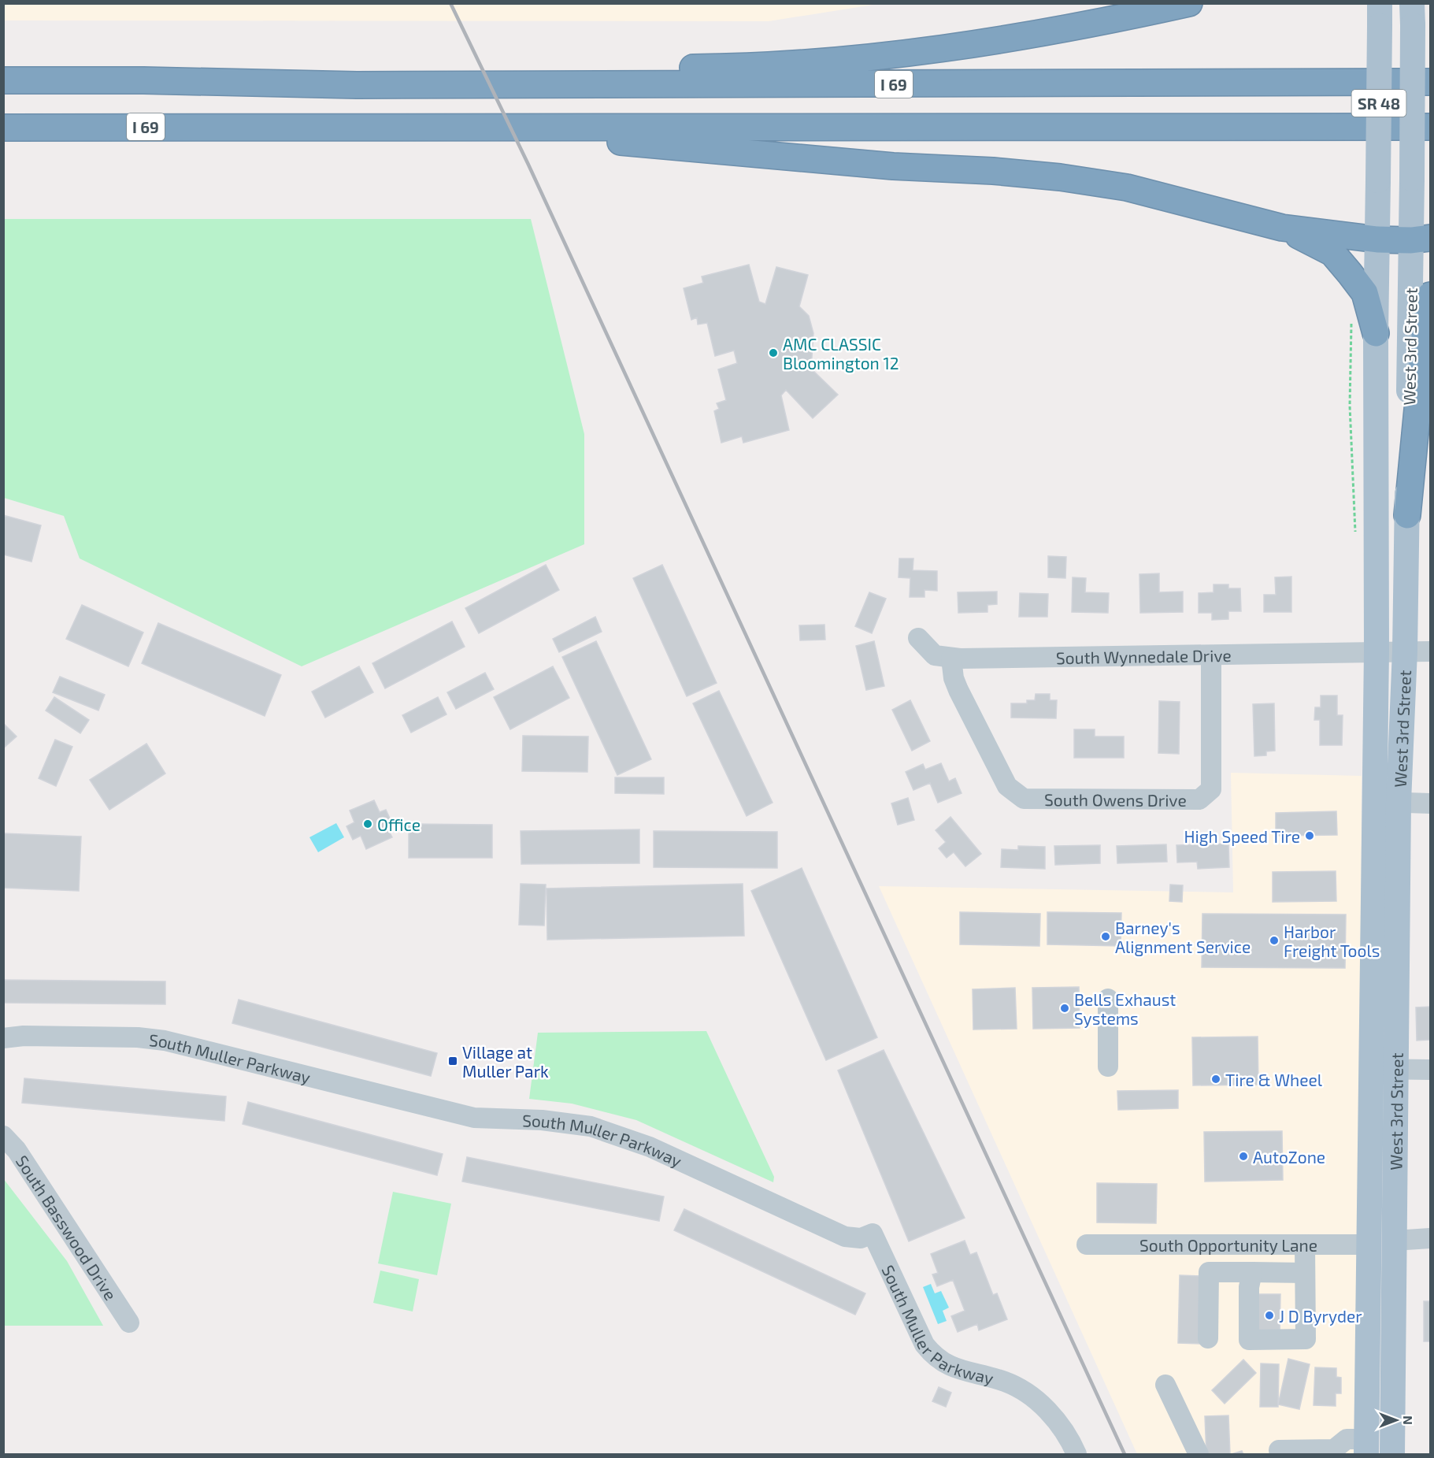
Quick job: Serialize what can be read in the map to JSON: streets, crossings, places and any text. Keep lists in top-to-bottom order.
{
  "streets": {
    "highway": ["I 69"],
    "main road": ["SR 48", "West 3rd Street"],
    "street": [
      "South Wynnedale Drive",
      "South Owens Drive",
      "South Muller Parkway",
      "South Basswood Drive",
      "South Opportunity Lane"
    ]
  },
  "crossings": [
    ["West 3rd Street", "South Wynnedale Drive"],
    ["West 3rd Street", "South Opportunity Lane"],
    ["South Wynnedale Drive", "South Owens Drive"]
  ],
  "places": {
    "other": [
      "AMC CLASSIC Bloomington 12",
      "Office",
      "High Speed Tire",
      "Barney's Alignment Service",
      "Harbor Freight Tools",
      "Bells Exhaust Systems",
      "Tire & Wheel",
      "AutoZone",
      "J D Byryder"
    ],
    "transit": ["Village at Muller Park"]
  },
  "north": "right"
}
